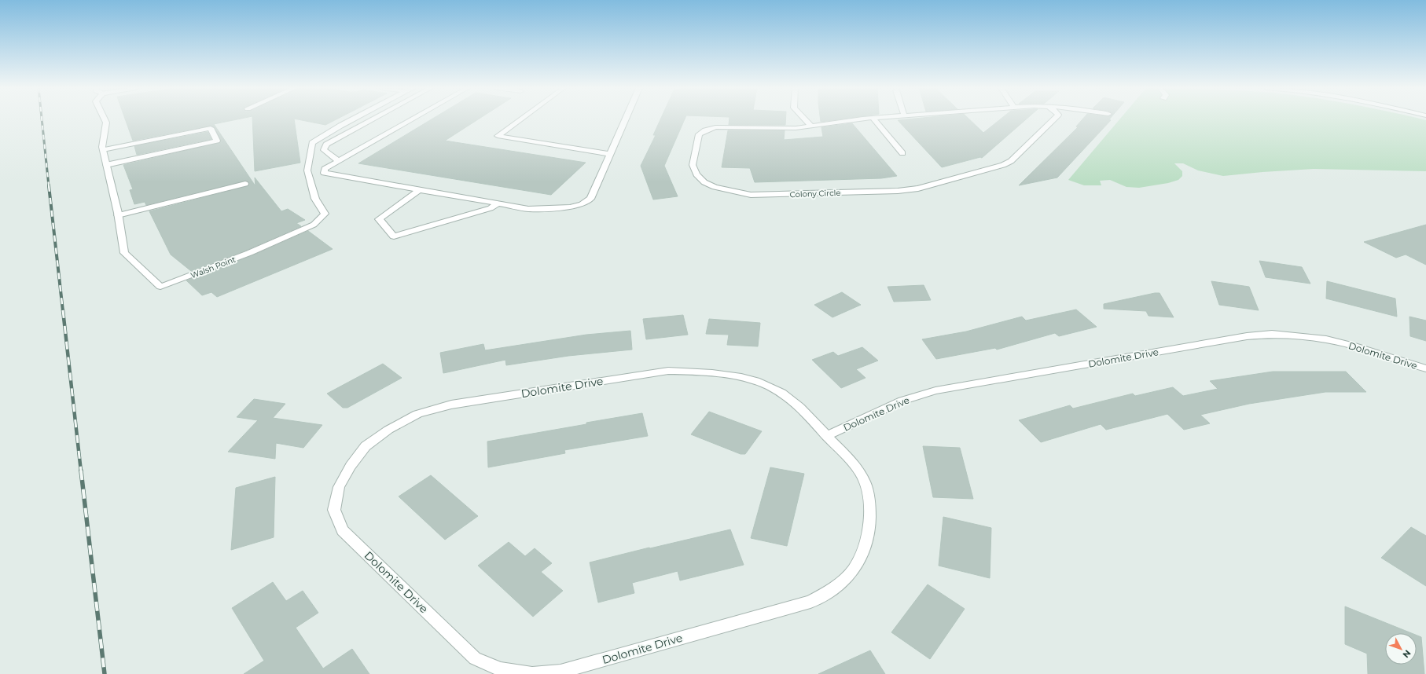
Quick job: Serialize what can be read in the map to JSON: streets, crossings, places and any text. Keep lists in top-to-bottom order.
{
  "streets": {
    "street": ["Colony Circle", "Walsh Point", "Dolomite Drive"]
  },
  "north": "bottom right"
}
